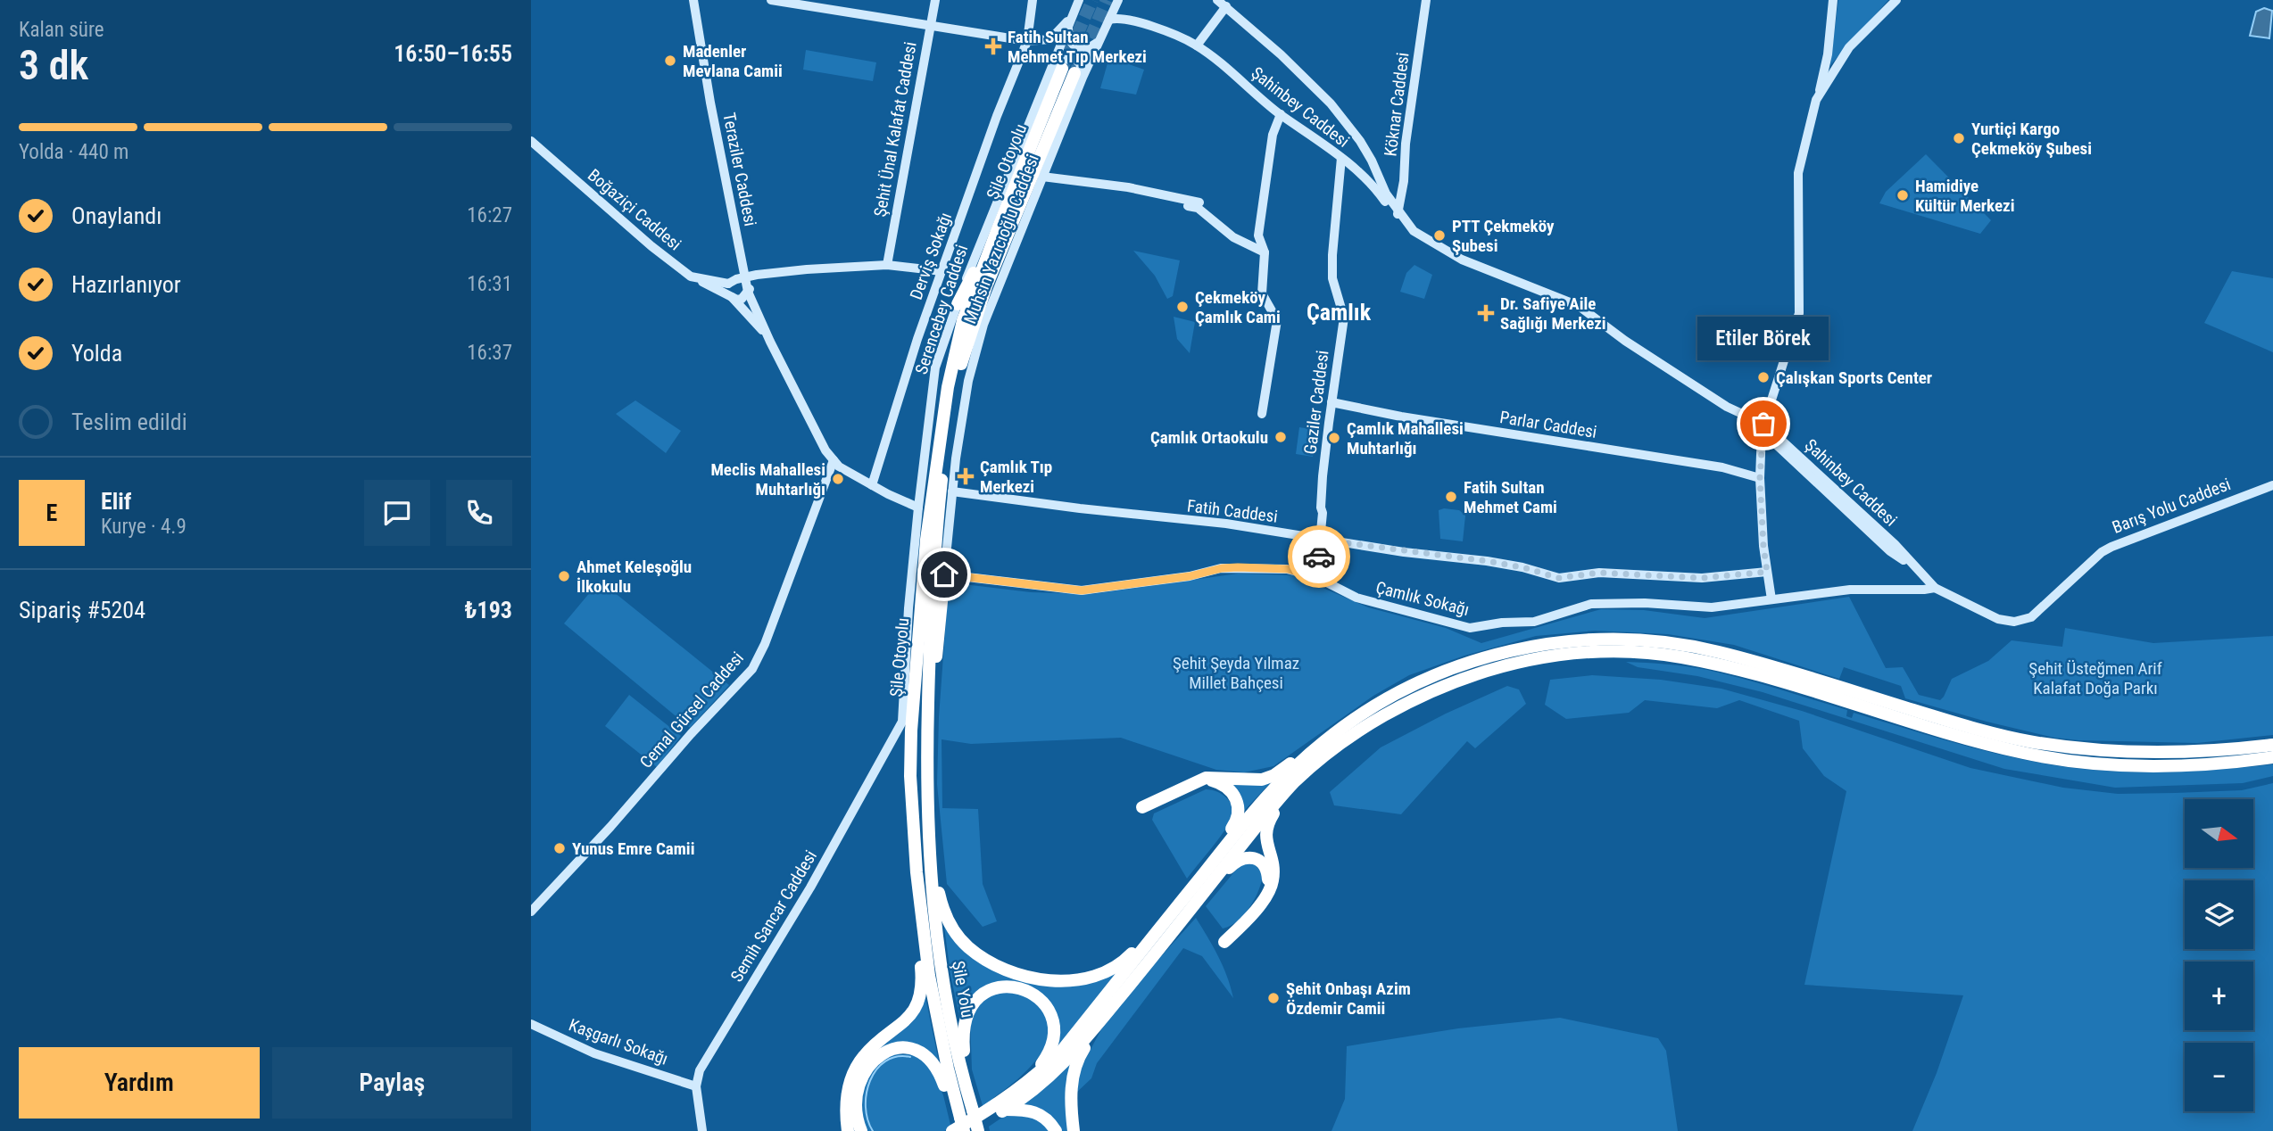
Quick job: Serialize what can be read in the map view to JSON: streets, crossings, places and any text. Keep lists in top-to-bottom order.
{
  "streets": {
    "highway": ["Şile Otoyolu", "Şile Yolu"],
    "street": [
      "Köknar Caddesi",
      "Şahinbey Caddesi",
      "Şehit Ünal Kalafat Caddesi",
      "Teraziler Caddesi",
      "Boğaziçi Caddesi",
      "Muhsin Yazıcıoğlu Caddesi",
      "Derviş Sokağı",
      "Serencebey Caddesi",
      "Gaziler Caddesi",
      "Parlar Caddesi",
      "Barış Yolu Caddesi",
      "Fatih Caddesi",
      "Çamlık Sokağı",
      "Cemal Gürsel Caddesi",
      "Semih Sancar Caddesi",
      "Kaşgarlı Sokağı"
    ]
  },
  "crossings": [
    ["Köknar Caddesi", "Şahinbey Caddesi"],
    ["Şahinbey Caddesi", "Muhsin Yazıcıoğlu Caddesi"],
    ["Şahinbey Caddesi", "Gaziler Caddesi"],
    ["Şahinbey Caddesi", "Barış Yolu Caddesi"],
    ["Şahinbey Caddesi", "Çamlık Sokağı"],
    ["Şile Otoyolu", "Muhsin Yazıcıoğlu Caddesi"],
    ["Şile Otoyolu", "Serencebey Caddesi"],
    ["Şile Otoyolu", "Şile Yolu"],
    ["Teraziler Caddesi", "Boğaziçi Caddesi"],
    ["Teraziler Caddesi", "Derviş Sokağı"],
    ["Teraziler Caddesi", "Serencebey Caddesi"],
    ["Teraziler Caddesi", "Cemal Gürsel Caddesi"],
    ["Muhsin Yazıcıoğlu Caddesi", "Serencebey Caddesi"],
    ["Muhsin Yazıcıoğlu Caddesi", "Fatih Caddesi"],
    ["Muhsin Yazıcıoğlu Caddesi", "Çamlık Sokağı"],
    ["Serencebey Caddesi", "Semih Sancar Caddesi"],
    ["Gaziler Caddesi", "Parlar Caddesi"],
    ["Gaziler Caddesi", "Fatih Caddesi"],
    ["Gaziler Caddesi", "Çamlık Sokağı"],
    ["Barış Yolu Caddesi", "Çamlık Sokağı"],
    ["Semih Sancar Caddesi", "Kaşgarlı Sokağı"]
  ],
  "districts": ["Çamlık"],
  "parks": ["Şehit Şeyda Yılmaz Millet Bahçesi", "Şehit Üsteğmen Arif Kalafat Doğa Parkı"],
  "places": {
    "health": ["Fatih Sultan Mehmet Tıp Merkezi", "Dr. Safiye Aile Sağlığı Merkezi", "Çamlık Tıp Merkezi"],
    "other": [
      "Madenler Mevlana Camii",
      "Yurtiçi Kargo Çekmeköy Şubesi",
      "Hamidiye Kültür Merkezi",
      "PTT Çekmeköy Şubesi",
      "Çekmeköy Çamlık Cami",
      "Çalışkan Sports Center",
      "Etiler Börek",
      "Çamlık Ortaokulu",
      "Çamlık Mahallesi Muhtarlığı",
      "Meclis Mahallesi Muhtarlığı",
      "Fatih Sultan Mehmet Cami",
      "Ahmet Keleşoğlu İlkokulu",
      "Yunus Emre Camii",
      "Şehit Onbaşı Azim Özdemir Camii"
    ]
  },
  "north": "right",
  "page": {
    "heading": ["3 dk", "Kalan süre", "16:50–16:55"],
    "panel": [
      "Elif",
      "Kurye · 4.9",
      "Sipariş #5204",
      "₺193"
    ],
    "bar": "Yolda · 440 m",
    "list": [
      ["Onaylandı", "16:27"],
      ["Hazırlanıyor", "16:31"],
      ["Yolda", "16:37"],
      "Teslim edildi"
    ],
    "bubble": "Etiler Börek",
    "round": "E",
    "map_buttons": ["+", "−"],
    "buttons": ["Yardım", "Paylaş"]
  }
}
